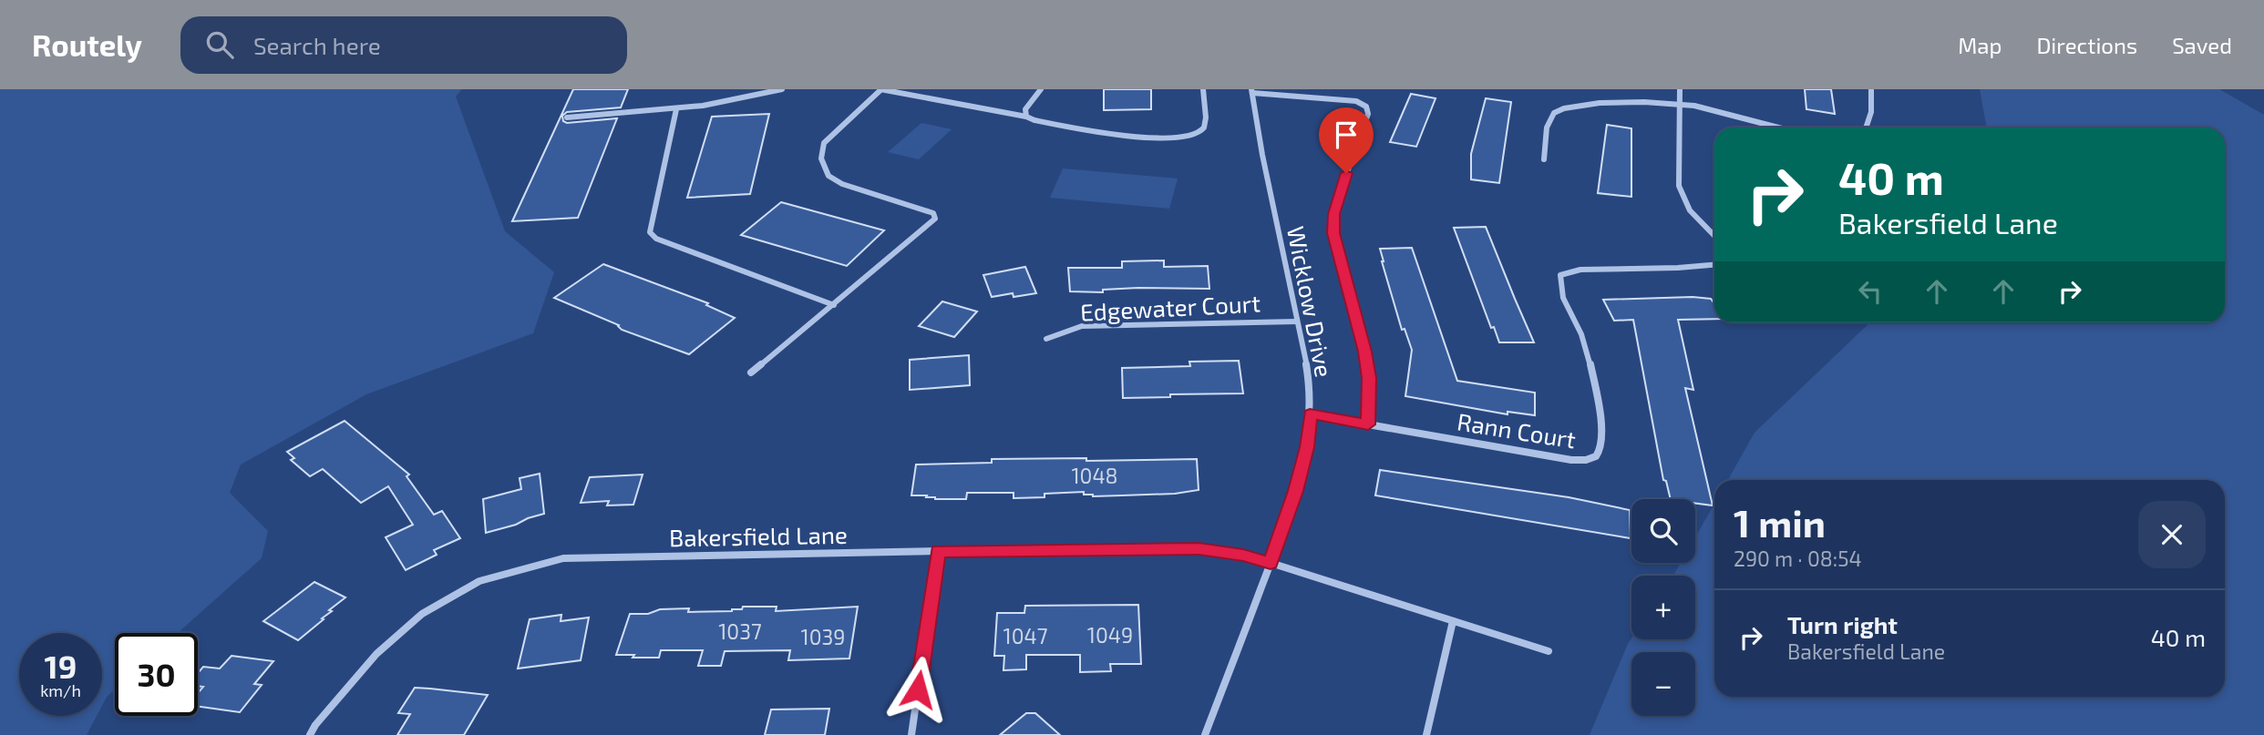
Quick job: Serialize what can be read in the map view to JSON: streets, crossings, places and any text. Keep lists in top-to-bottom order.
{
  "streets": {
    "street": [
      "Wicklow Drive",
      "Edgewater Court",
      "Rann Court",
      "Bakersfield Lane"
    ]
  },
  "crossings": [
    ["Wicklow Drive", "Edgewater Court"],
    ["Wicklow Drive", "Rann Court"],
    ["Wicklow Drive", "Bakersfield Lane"]
  ],
  "house_numbers": [
    "1048",
    "1037",
    "1049",
    "1047",
    "1039"
  ],
  "page": {
    "header": "Routely",
    "search": "Search here",
    "nav": ["Map", "Directions", "Saved"],
    "turn": ["40 m", "Bakersfield Lane"],
    "heading": ["1 min", "290 m · 08:54"],
    "map_buttons": ["+", "−"],
    "list": [
      {
        "name": "Turn right",
        "note": "Bakersfield Lane",
        "value": "40 m"
      }
    ],
    "speed": "19 km/h",
    "limit": "30"
  }
}
